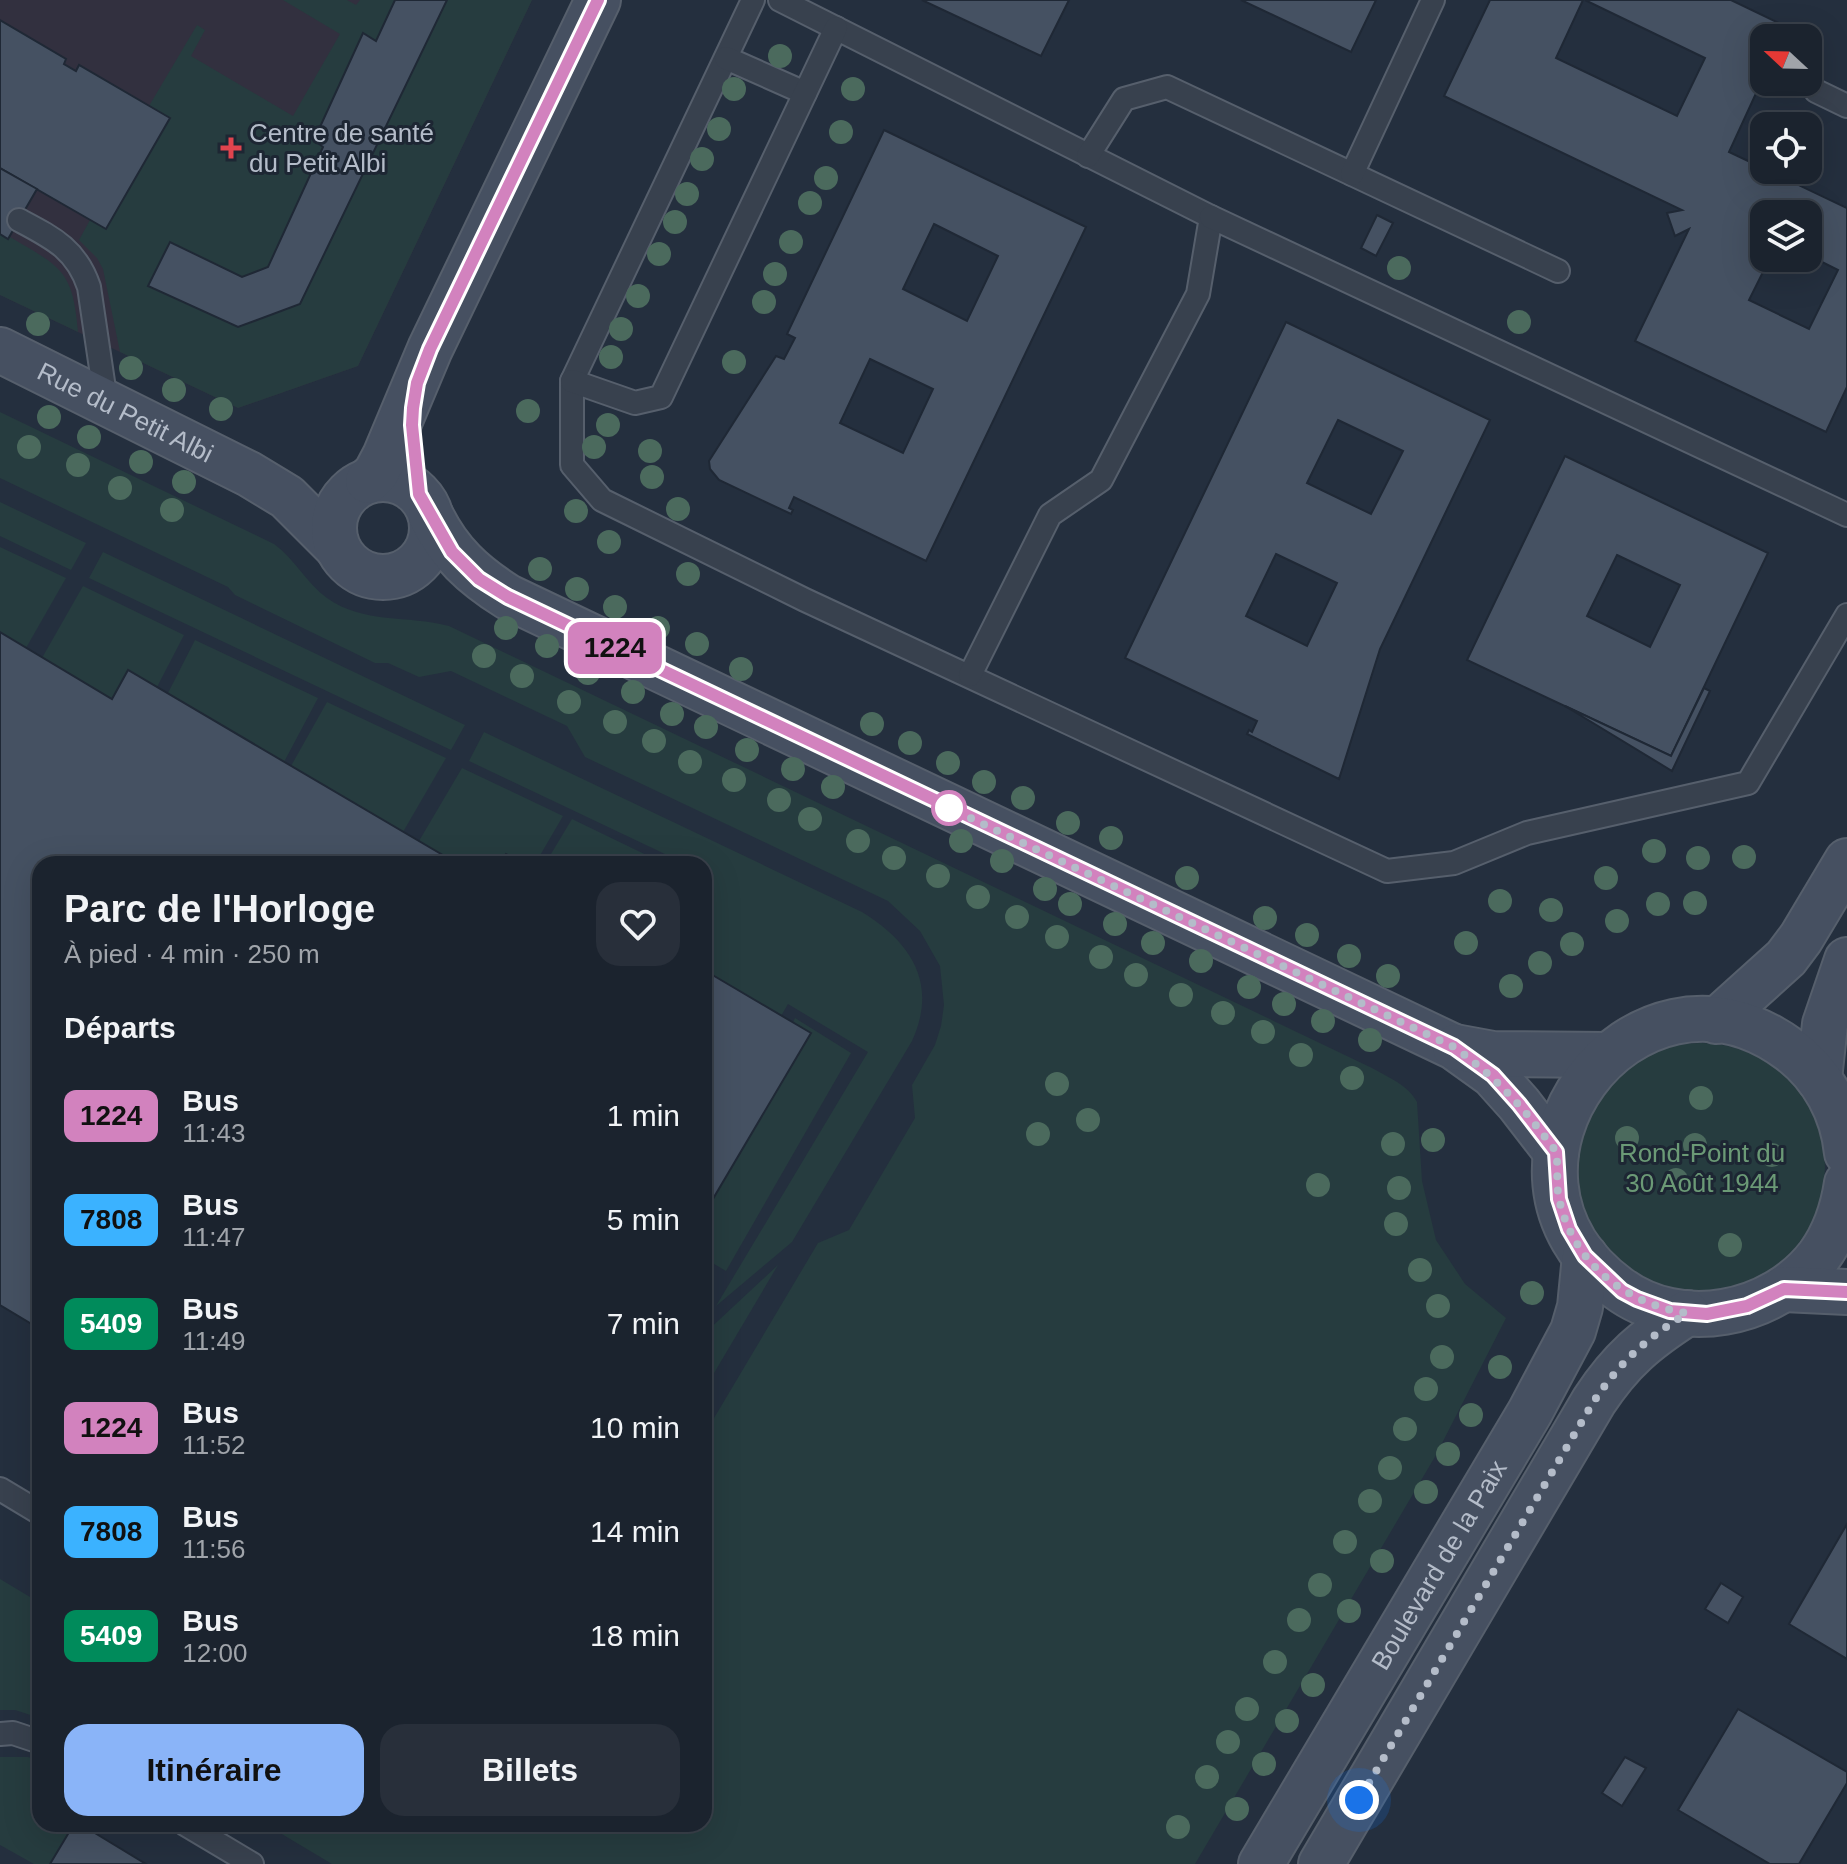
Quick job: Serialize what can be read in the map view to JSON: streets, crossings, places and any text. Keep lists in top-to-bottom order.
{
  "streets": {
    "street": ["Rue du Petit Albi", "Boulevard de la Paix"]
  },
  "parks": ["Rond-Point du 30 Août 1944"],
  "places": {
    "health": ["Centre de santé du Petit Albi"]
  },
  "lines": ["bus line 1224"],
  "north": "left",
  "page": {
    "on_map": "1224",
    "heading": [
      ["Parc de l'Horloge", "À pied · 4 min · 250 m"],
      "Départs"
    ],
    "list": [
      {
        "mark": "1224",
        "name": "Bus",
        "note": "11:43",
        "value": "1 min"
      },
      {
        "mark": "7808",
        "name": "Bus",
        "note": "11:47",
        "value": "5 min"
      },
      {
        "mark": "5409",
        "name": "Bus",
        "note": "11:49",
        "value": "7 min"
      },
      {
        "mark": "1224",
        "name": "Bus",
        "note": "11:52",
        "value": "10 min"
      },
      {
        "mark": "7808",
        "name": "Bus",
        "note": "11:56",
        "value": "14 min"
      },
      {
        "mark": "5409",
        "name": "Bus",
        "note": "12:00",
        "value": "18 min"
      }
    ],
    "buttons": ["Itinéraire", "Billets"]
  }
}
